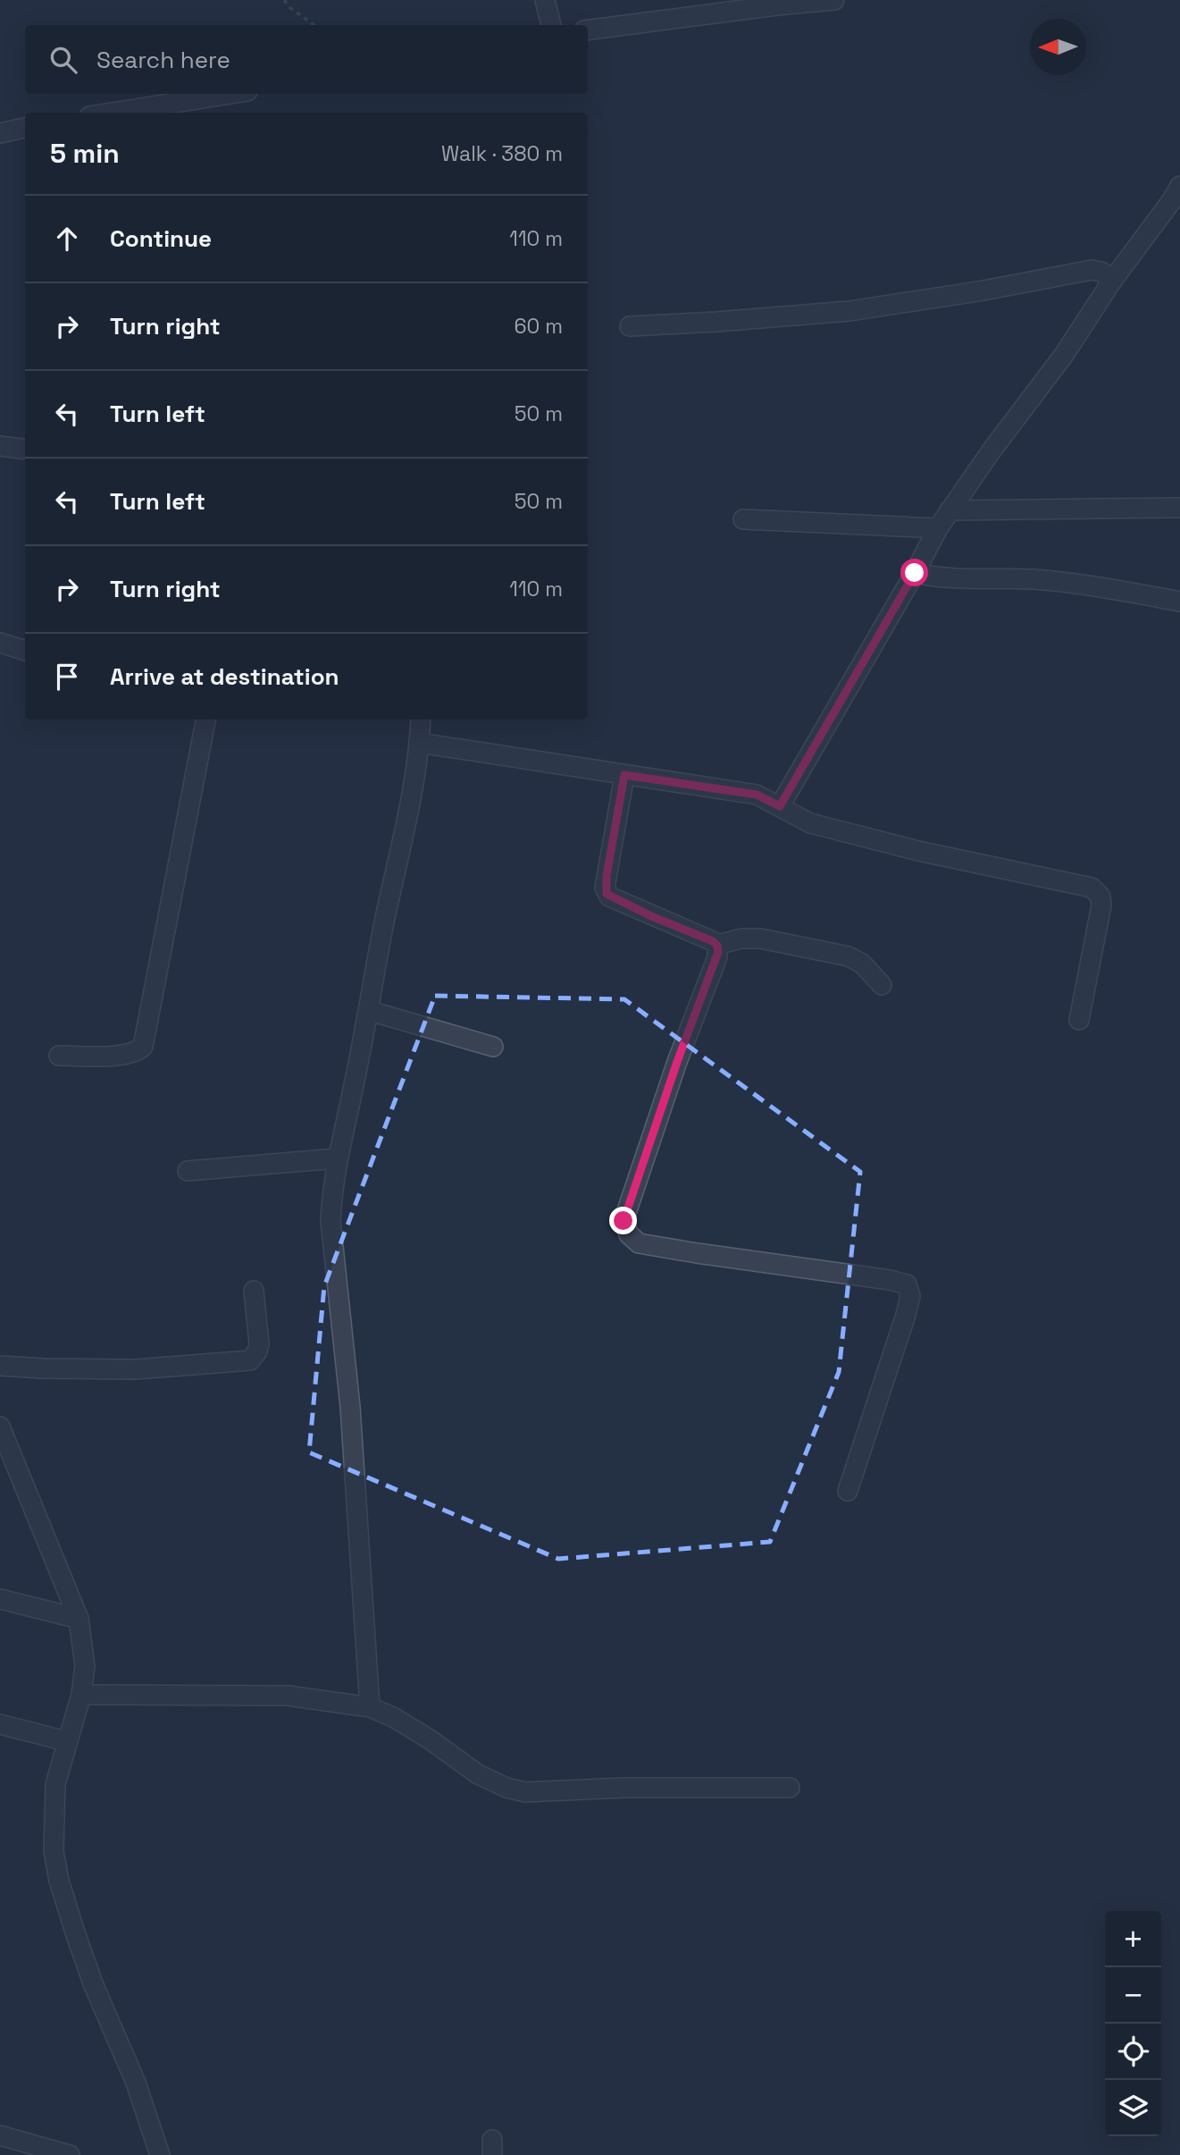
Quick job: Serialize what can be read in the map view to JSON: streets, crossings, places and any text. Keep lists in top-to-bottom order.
{
  "north": "left",
  "page": {
    "search": "Search here",
    "heading": ["5 min", "Walk · 380 m"],
    "list": [
      ["Continue", "110 m"],
      ["Turn right", "60 m"],
      ["Turn left", "50 m"],
      ["Turn left", "50 m"],
      ["Turn right", "110 m"],
      "Arrive at destination"
    ],
    "map_buttons": ["+", "−"]
  }
}
